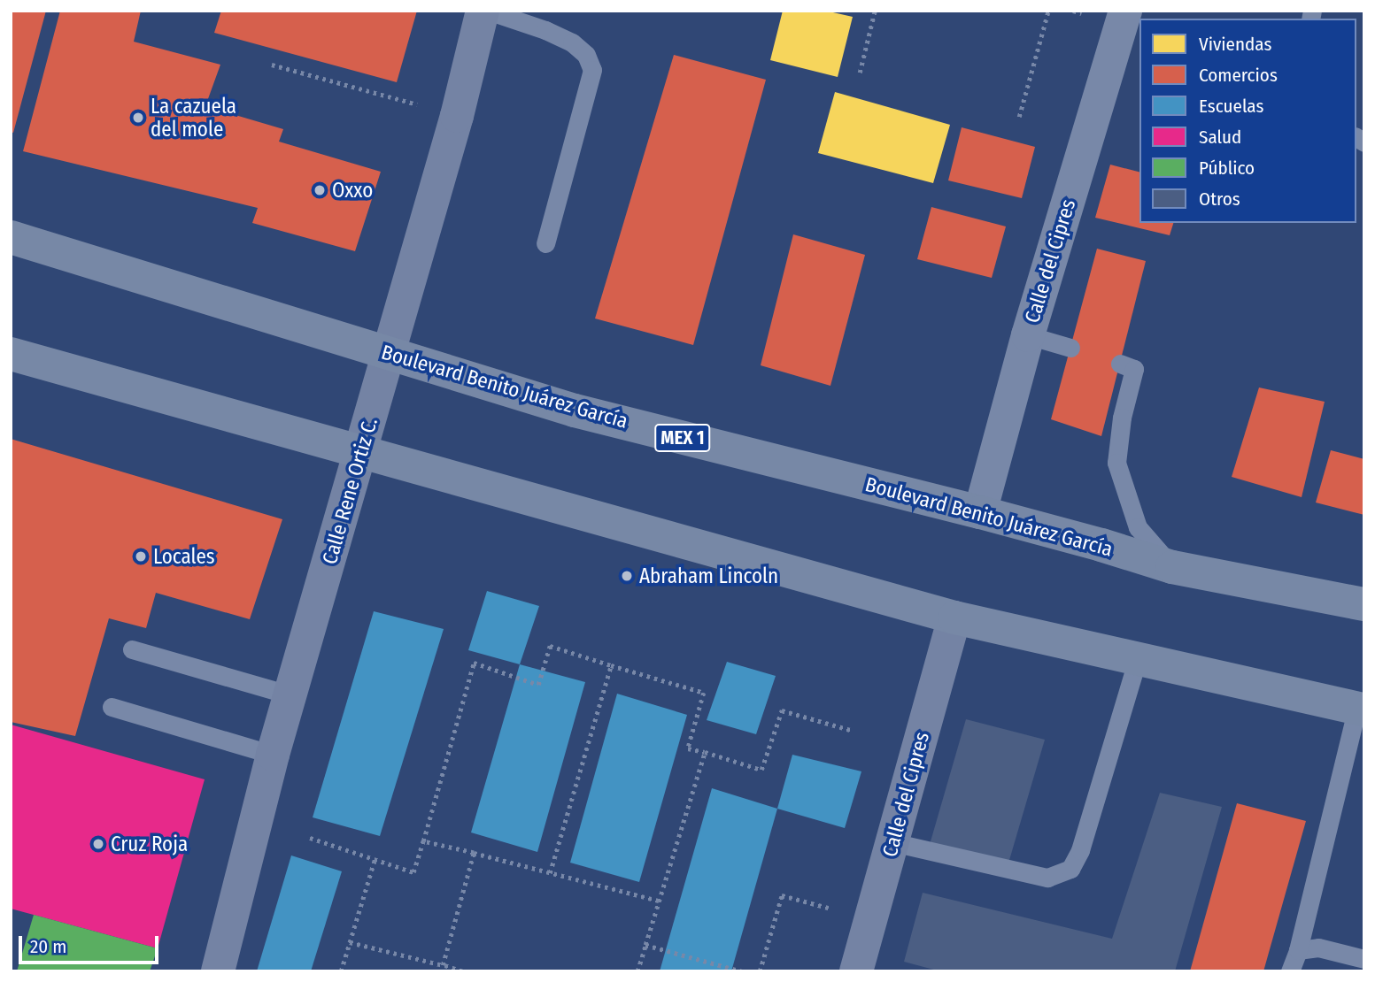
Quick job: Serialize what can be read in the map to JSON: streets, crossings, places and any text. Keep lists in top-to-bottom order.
{
  "streets": {
    "main road": [
      "Calle del Cipres",
      "Boulevard Benito Juárez García",
      "MEX 1",
      "Calle Rene Ortiz C."
    ]
  },
  "crossings": [
    ["Calle del Cipres", "Boulevard Benito Juárez García"],
    ["Boulevard Benito Juárez García", "Calle Rene Ortiz C."]
  ],
  "places": [
    "La cazuela del mole",
    "Oxxo",
    "Locales",
    "Abraham Lincoln",
    "Cruz Roja"
  ],
  "legend": [
    "Viviendas",
    "Comercios",
    "Escuelas",
    "Salud",
    "Público",
    "Otros"
  ],
  "scale_bar": "20 m"
}
